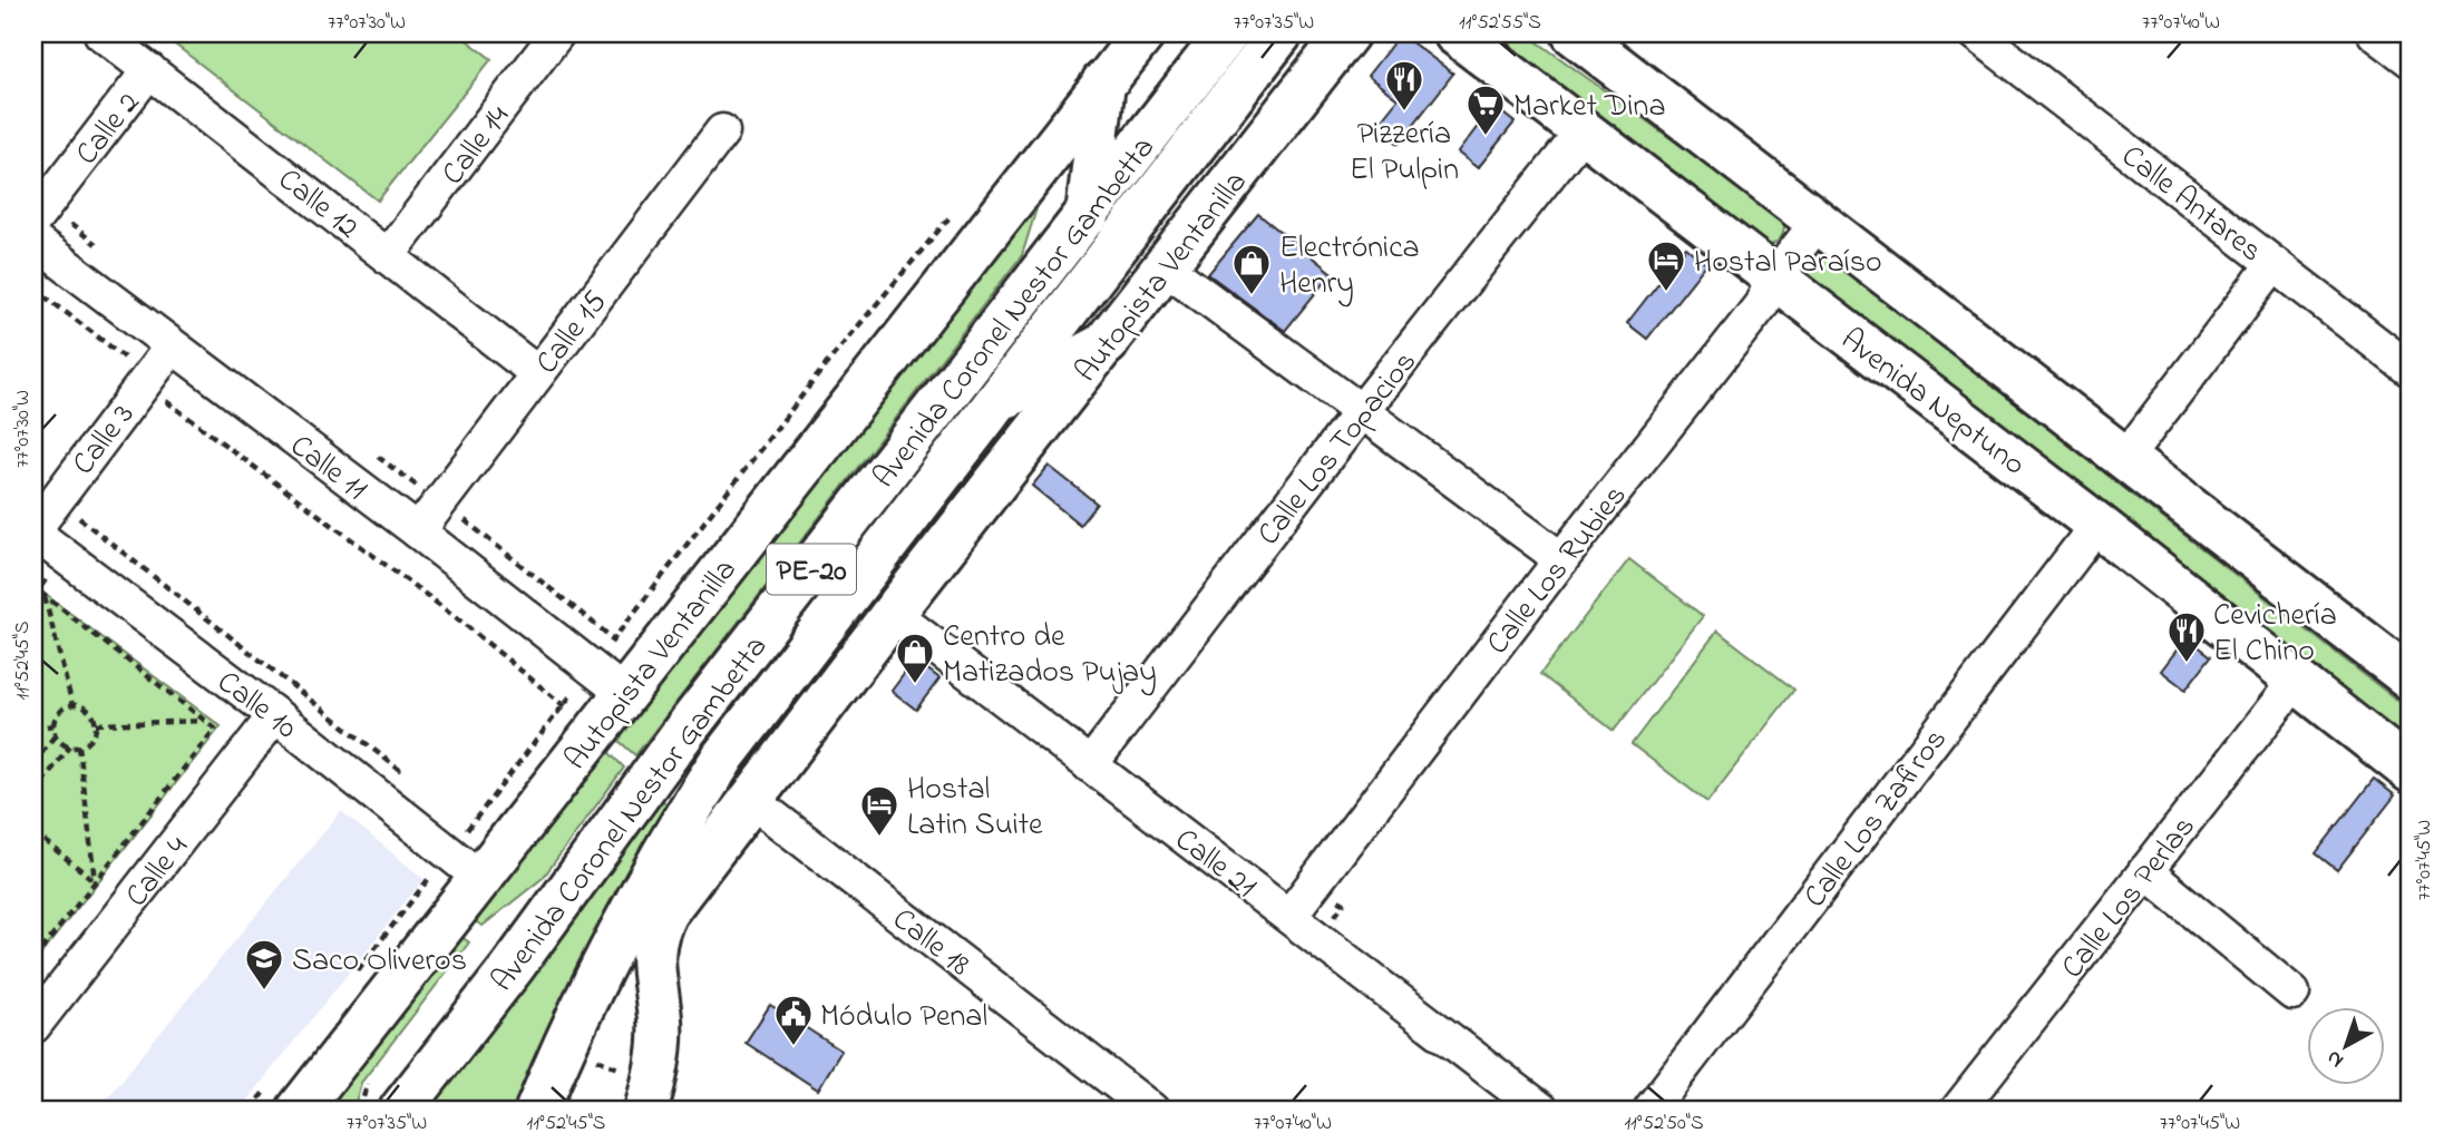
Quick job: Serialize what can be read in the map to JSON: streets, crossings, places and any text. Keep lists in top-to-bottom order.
{
  "streets": {
    "main road": [
      "Autopista Ventanilla",
      "Avenida Coronel Nestor Gambetta",
      "Avenida Neptuno",
      "PE-20"
    ],
    "street": [
      "Calle 2",
      "Calle 14",
      "Calle 12",
      "Calle Antares",
      "Calle 15",
      "Calle 3",
      "Calle Los Topacios",
      "Calle 11",
      "Calle Los Rubies",
      "Calle 10",
      "Calle Los Zafiros",
      "Calle 21",
      "Calle 4",
      "Calle Los Perlas",
      "Calle 18"
    ]
  },
  "crossings": [
    ["Calle 2", "Calle 12"],
    ["Calle 14", "Calle 12"],
    ["Calle 12", "Calle 15"],
    ["Autopista Ventanilla", "Calle 11"],
    ["Autopista Ventanilla", "Calle 10"],
    ["Autopista Ventanilla", "Calle 21"],
    ["Autopista Ventanilla", "Calle 18"],
    ["Calle 15", "Calle 11"],
    ["Avenida Neptuno", "Calle Los Topacios"],
    ["Avenida Neptuno", "Calle Los Rubies"],
    ["Avenida Neptuno", "Calle Los Zafiros"],
    ["Avenida Neptuno", "Calle Los Perlas"],
    ["Calle 3", "Calle 11"],
    ["Calle 3", "Calle 10"],
    ["Calle Los Topacios", "Calle 21"],
    ["Calle Los Rubies", "Calle 21"],
    ["Calle 10", "Calle 4"]
  ],
  "places": {
    "restaurant": ["Pizzería El Pulpin", "Cevichería El Chino"],
    "supermarket": ["Market Dina"],
    "hotel": ["Hostal Paraíso", "Hostal Latin Suite"],
    "shop": ["Electrónica Henry", "Centro de Matizados Pujay"],
    "school or university": ["Saco Oliveros"],
    "public building": ["Módulo Penal"]
  },
  "north": "bottom left",
  "coordinates": [
    "77°07'30\"W",
    "77°07'35\"W",
    "11°52'55\"S",
    "77°07'40\"W",
    "11°52'45\"S",
    "77°07'45\"W",
    "11°52'50\"S"
  ]
}
